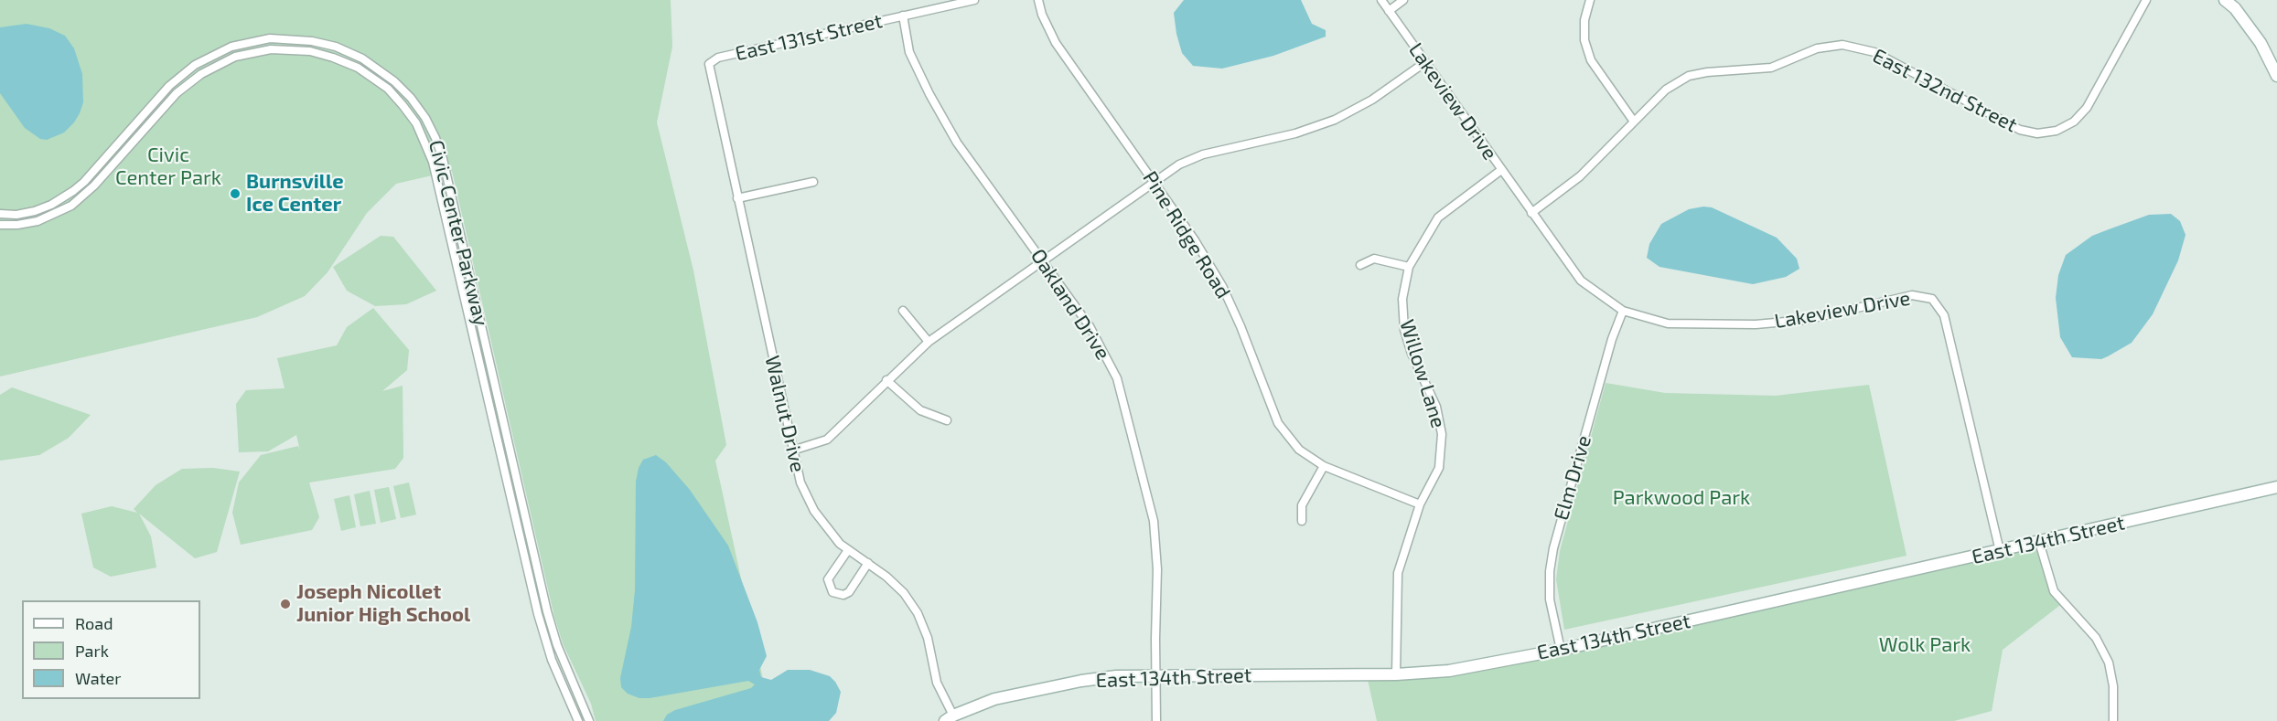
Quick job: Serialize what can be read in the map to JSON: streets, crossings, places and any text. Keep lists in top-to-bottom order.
{
  "streets": {
    "street": [
      "East 131st Street",
      "East 132nd Street",
      "Lakeview Drive",
      "Civic Center Parkway",
      "Pine Ridge Road",
      "Oakland Drive",
      "Willow Lane",
      "Walnut Drive",
      "Elm Drive",
      "East 134th Street"
    ]
  },
  "crossings": [
    ["East 131st Street", "Oakland Drive"],
    ["East 131st Street", "Walnut Drive"],
    ["East 132nd Street", "Lakeview Drive"],
    ["Lakeview Drive", "Willow Lane"],
    ["Lakeview Drive", "Elm Drive"],
    ["Lakeview Drive", "East 134th Street"],
    ["Pine Ridge Road", "Willow Lane"],
    ["Oakland Drive", "East 134th Street"],
    ["Willow Lane", "East 134th Street"],
    ["Walnut Drive", "East 134th Street"],
    ["Elm Drive", "East 134th Street"]
  ],
  "parks": ["Civic Center Park", "Parkwood Park", "Wolk Park"],
  "places": ["Burnsville Ice Center", "Joseph Nicollet Junior High School"],
  "legend": ["Road", "Park", "Water"]
}
